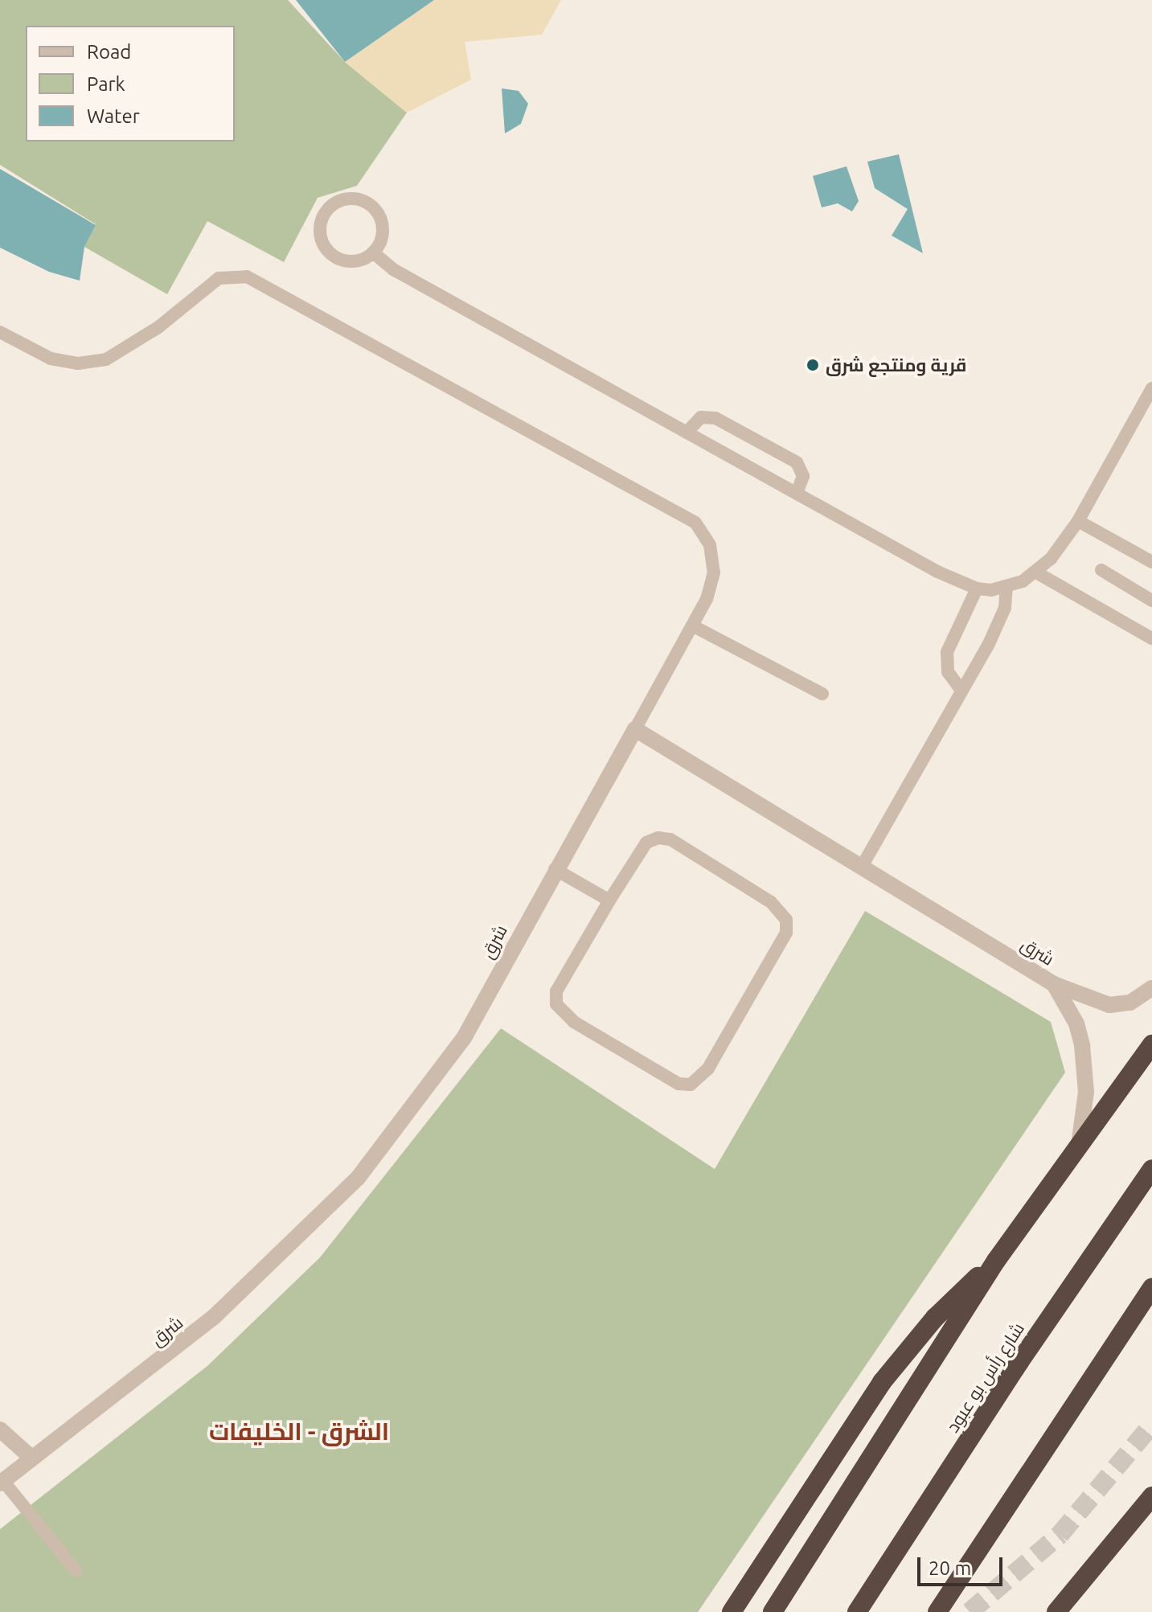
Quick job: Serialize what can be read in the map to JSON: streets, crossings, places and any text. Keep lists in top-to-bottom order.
{
  "streets": {
    "highway": ["شارع رأس بو عبود"],
    "street": ["شرق"]
  },
  "districts": ["الشرق - الخليفات"],
  "places": ["قرية ومنتجع شرق"],
  "legend": ["Road", "Park", "Water"],
  "scale_bar": "20 m"
}
